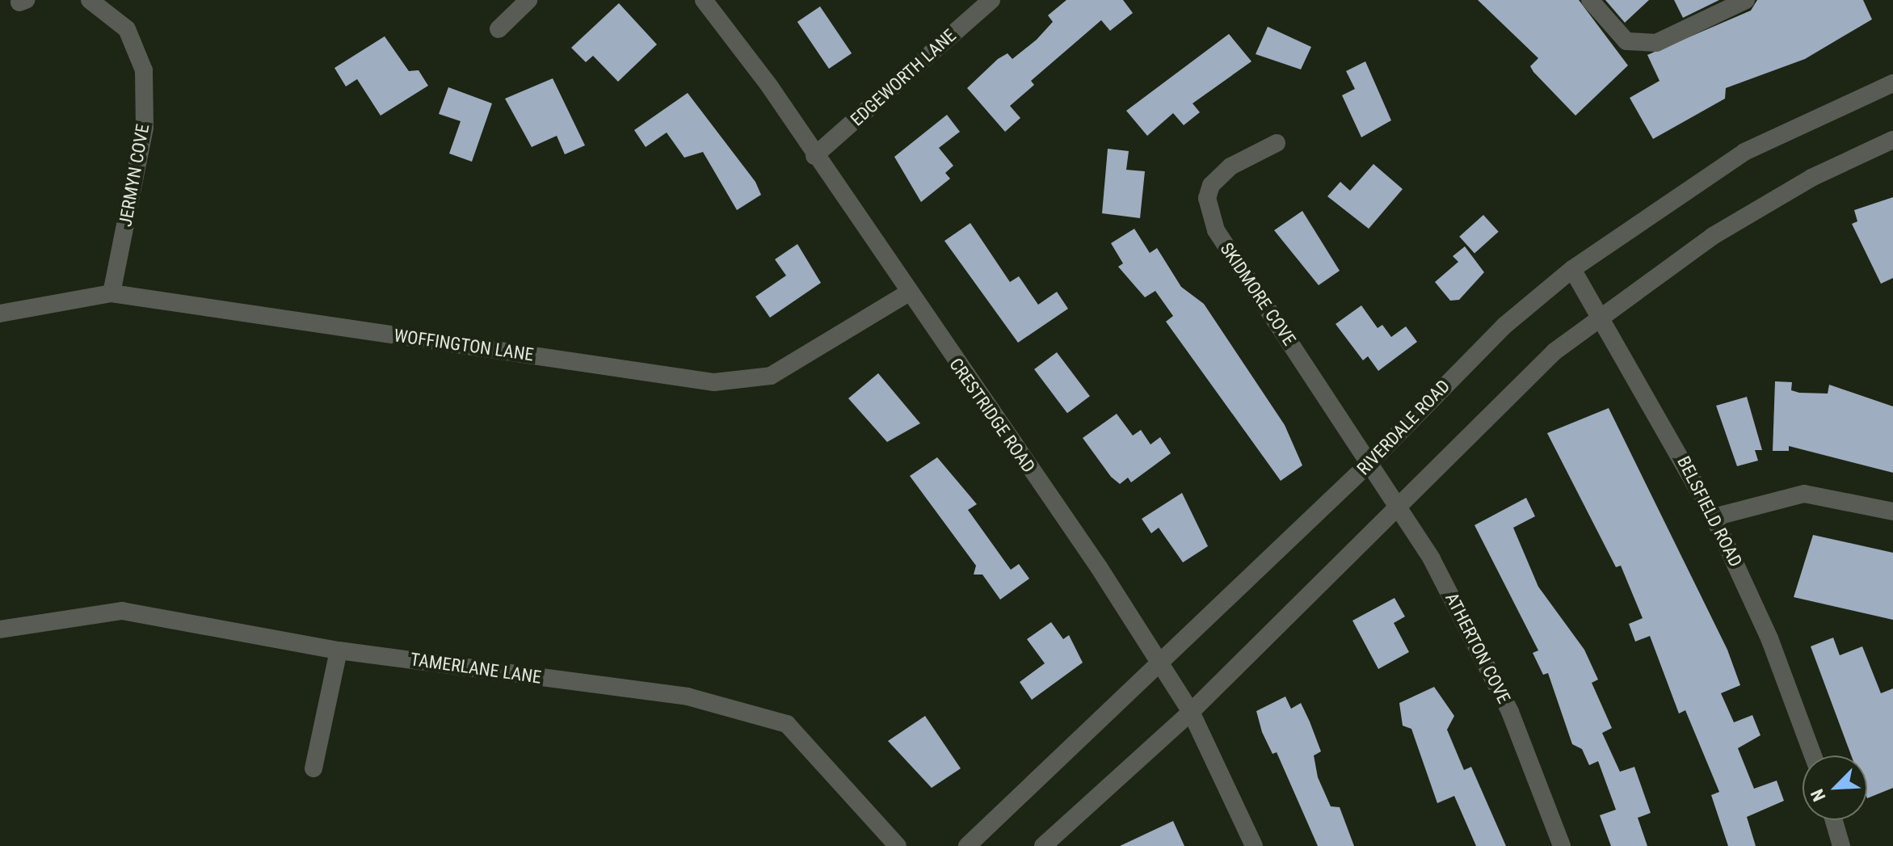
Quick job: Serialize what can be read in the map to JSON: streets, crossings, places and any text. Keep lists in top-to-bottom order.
{
  "streets": {
    "street": [
      "EDGEWORTH LANE",
      "JERMYN COVE",
      "SKIDMORE COVE",
      "WOFFINGTON LANE",
      "CRESTRIDGE ROAD",
      "RIVERDALE ROAD",
      "BELSFIELD ROAD",
      "ATHERTON COVE",
      "TAMERLANE LANE"
    ]
  },
  "crossings": [
    ["EDGEWORTH LANE", "CRESTRIDGE ROAD"],
    ["JERMYN COVE", "WOFFINGTON LANE"],
    ["SKIDMORE COVE", "RIVERDALE ROAD"],
    ["SKIDMORE COVE", "ATHERTON COVE"],
    ["WOFFINGTON LANE", "CRESTRIDGE ROAD"],
    ["CRESTRIDGE ROAD", "RIVERDALE ROAD"],
    ["RIVERDALE ROAD", "BELSFIELD ROAD"],
    ["RIVERDALE ROAD", "ATHERTON COVE"]
  ],
  "north": "bottom left"
}
